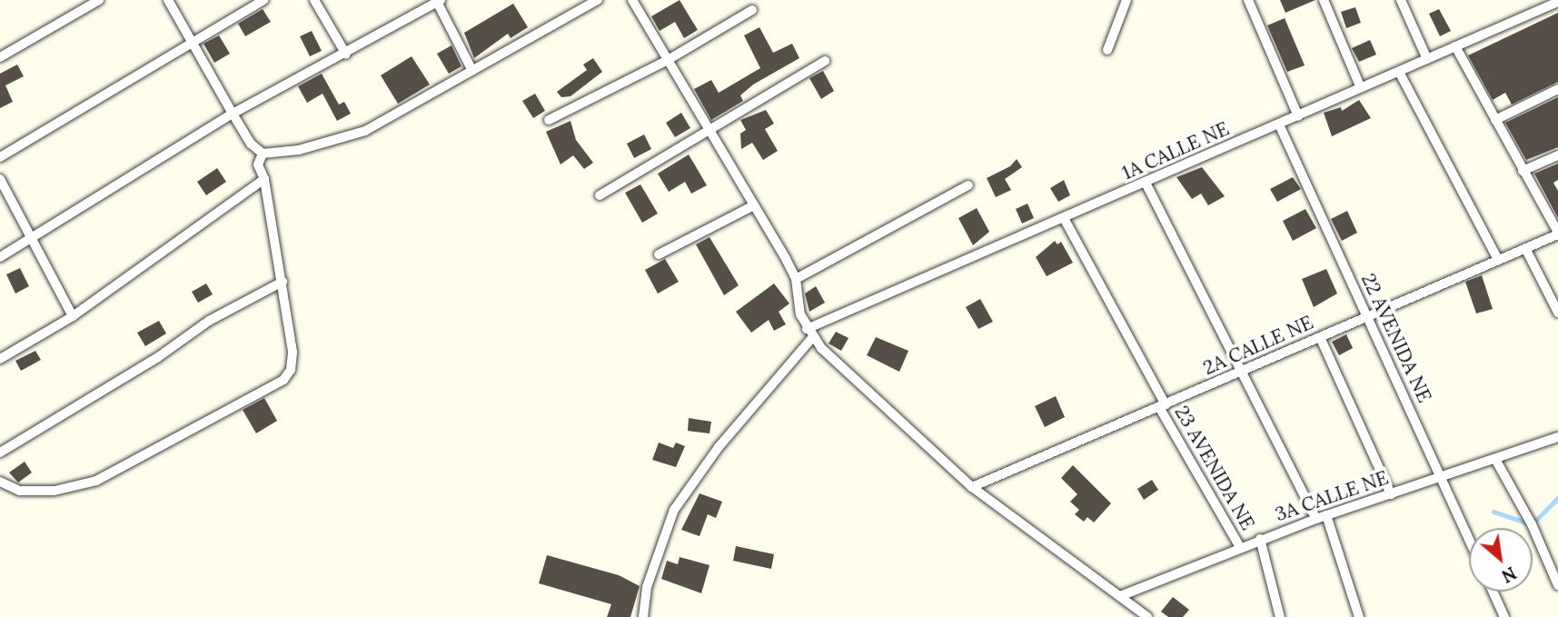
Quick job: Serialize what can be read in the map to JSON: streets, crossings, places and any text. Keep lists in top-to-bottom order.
{
  "streets": {
    "street": [
      "1A CALLE NE",
      "22 AVENIDA NE",
      "2A CALLE NE",
      "23 AVENIDA NE",
      "3A CALLE NE"
    ]
  },
  "crossings": [
    ["1A CALLE NE", "22 AVENIDA NE"],
    ["1A CALLE NE", "23 AVENIDA NE"],
    ["22 AVENIDA NE", "2A CALLE NE"],
    ["22 AVENIDA NE", "3A CALLE NE"],
    ["2A CALLE NE", "23 AVENIDA NE"],
    ["23 AVENIDA NE", "3A CALLE NE"]
  ],
  "north": "bottom right"
}
